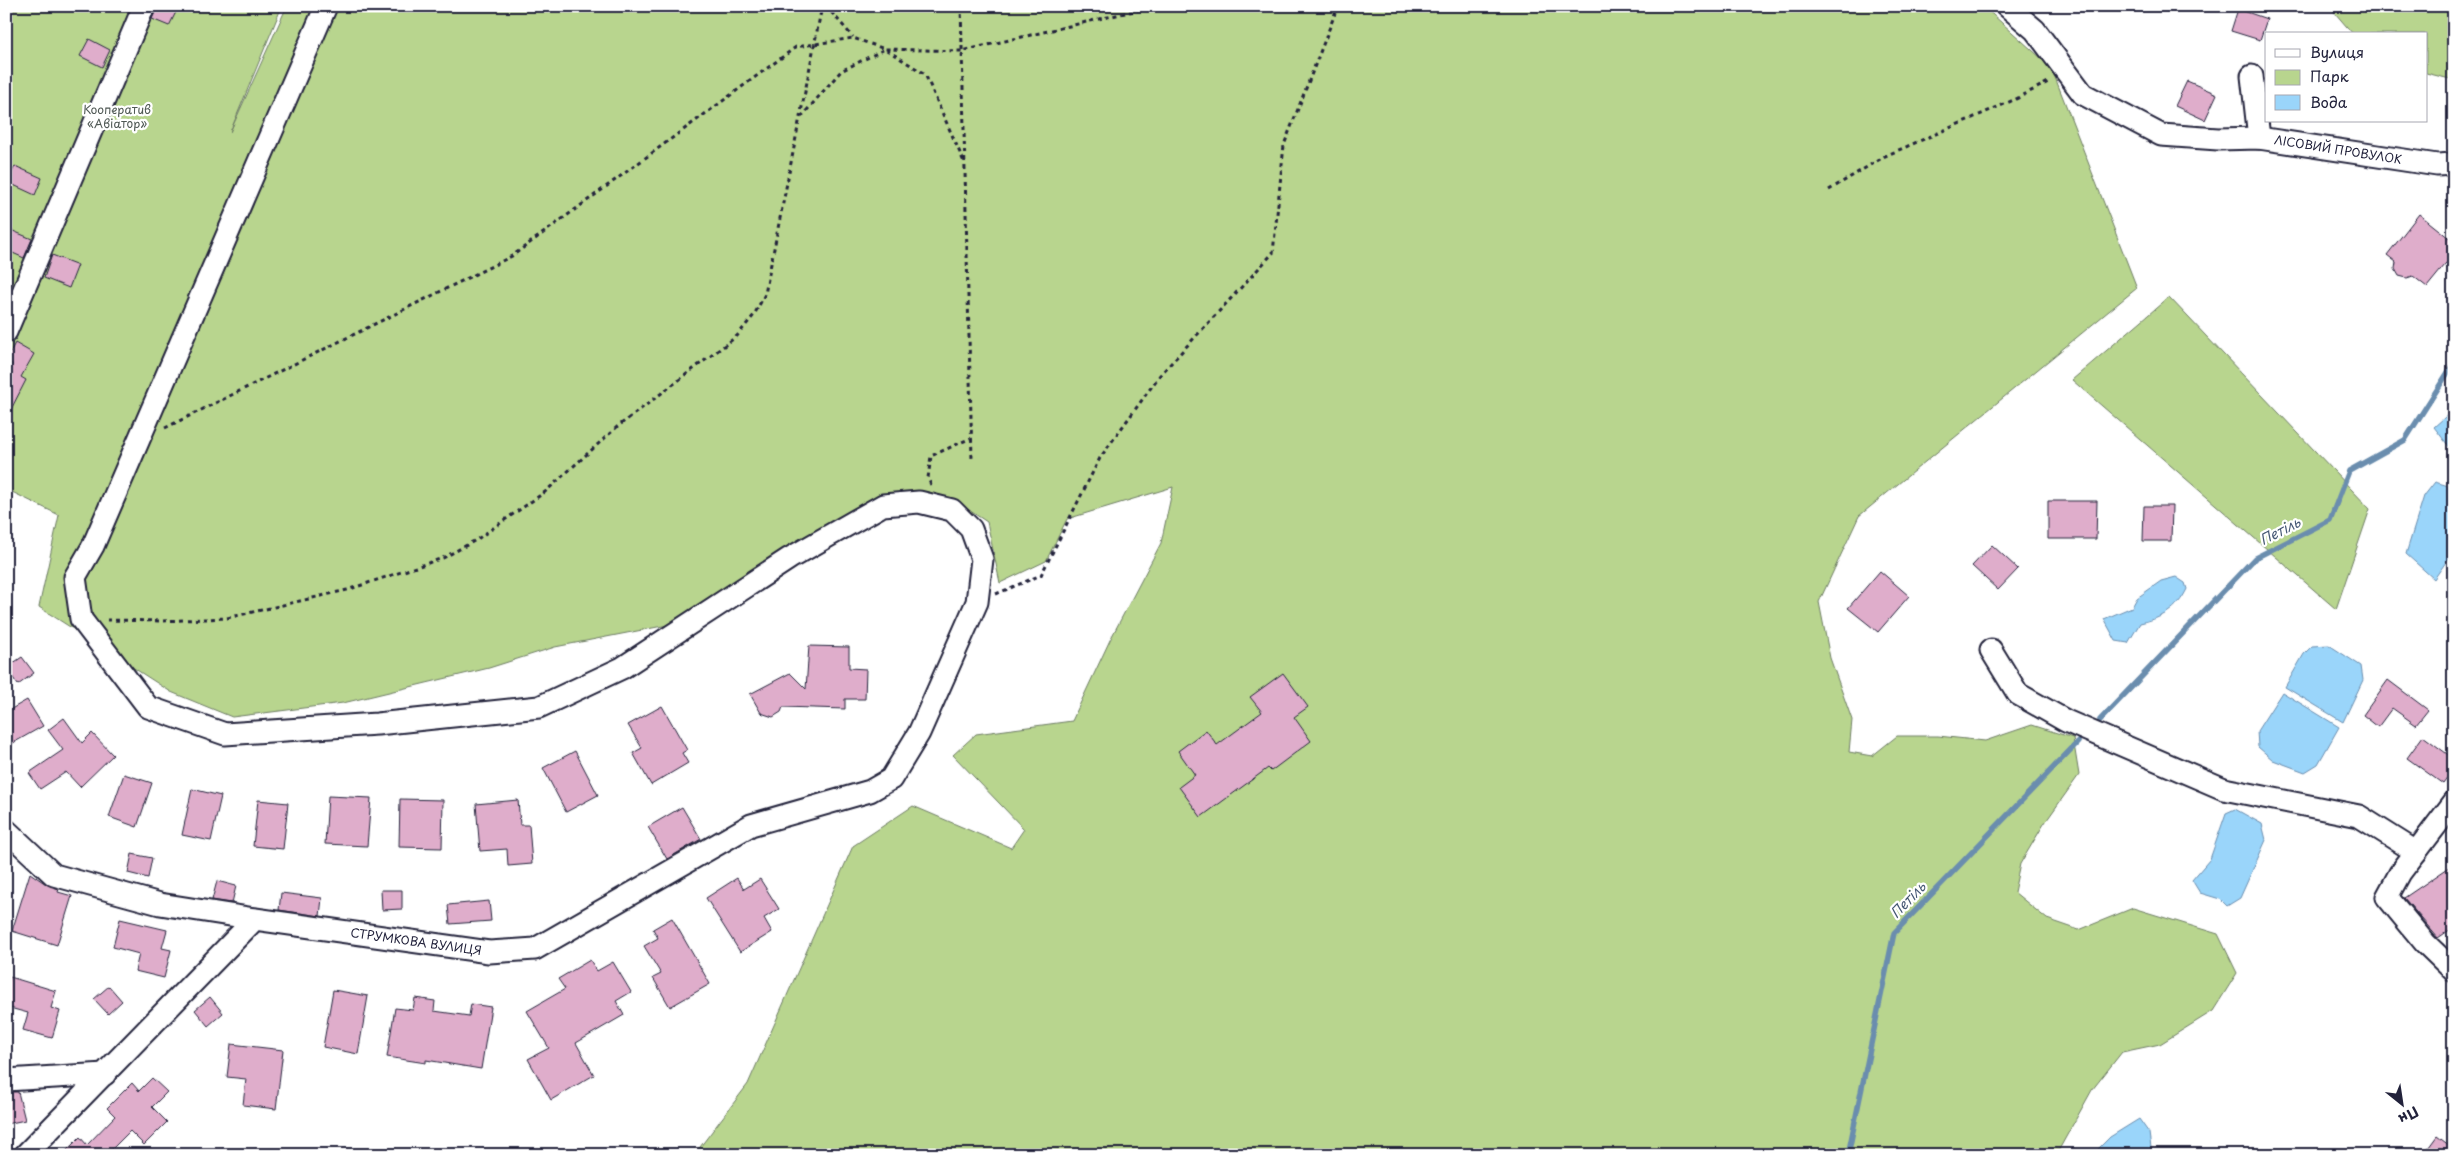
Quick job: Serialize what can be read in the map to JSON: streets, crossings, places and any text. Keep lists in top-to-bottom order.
{
  "streets": {
    "street": ["ЛІСОВИЙ ПРОВУЛОК", "СТРУМКОВА ВУЛИЦЯ"]
  },
  "water": ["Петіль"],
  "parks": ["Кооператив «Авіатор»"],
  "legend": ["Вулиця", "Парк", "Вода"],
  "north": "bottom right"
}
